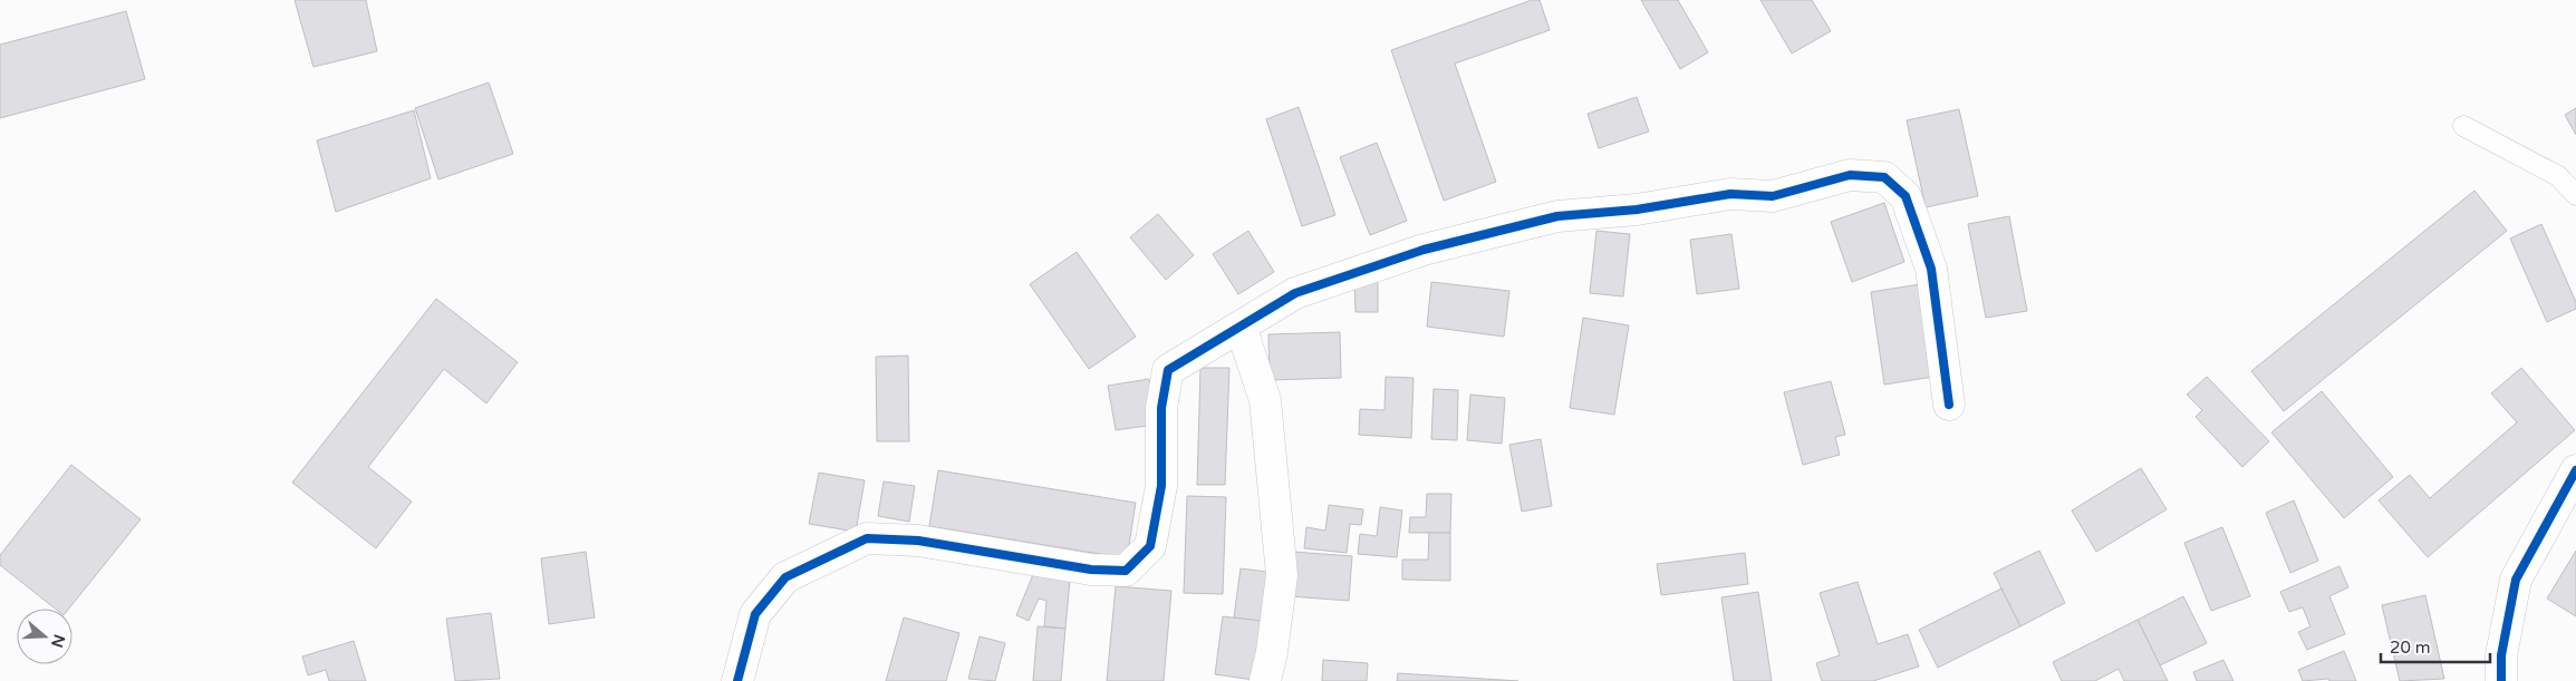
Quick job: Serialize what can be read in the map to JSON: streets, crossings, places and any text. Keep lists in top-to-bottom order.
{
  "scale_bar": "20 m",
  "north": "right"
}
